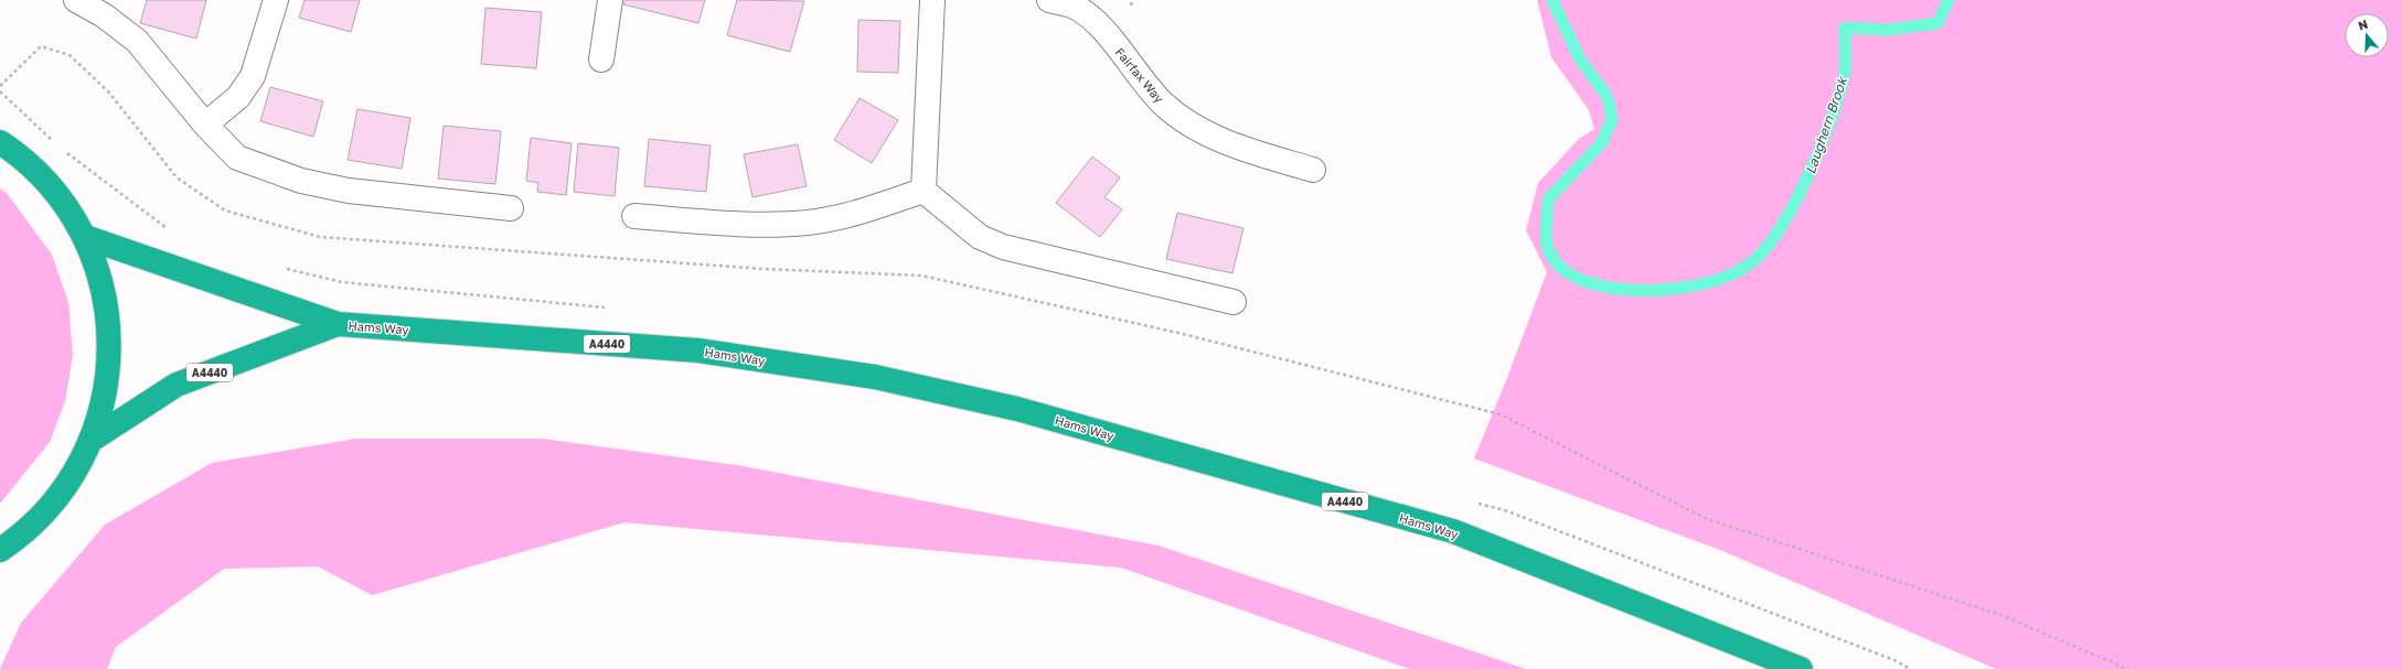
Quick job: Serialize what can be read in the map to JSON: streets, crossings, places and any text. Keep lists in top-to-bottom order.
{
  "streets": {
    "highway": ["Hams Way", "A4440"],
    "street": ["Fairfax Way"]
  },
  "water": ["Laughern Brook"],
  "north": "top"
}
